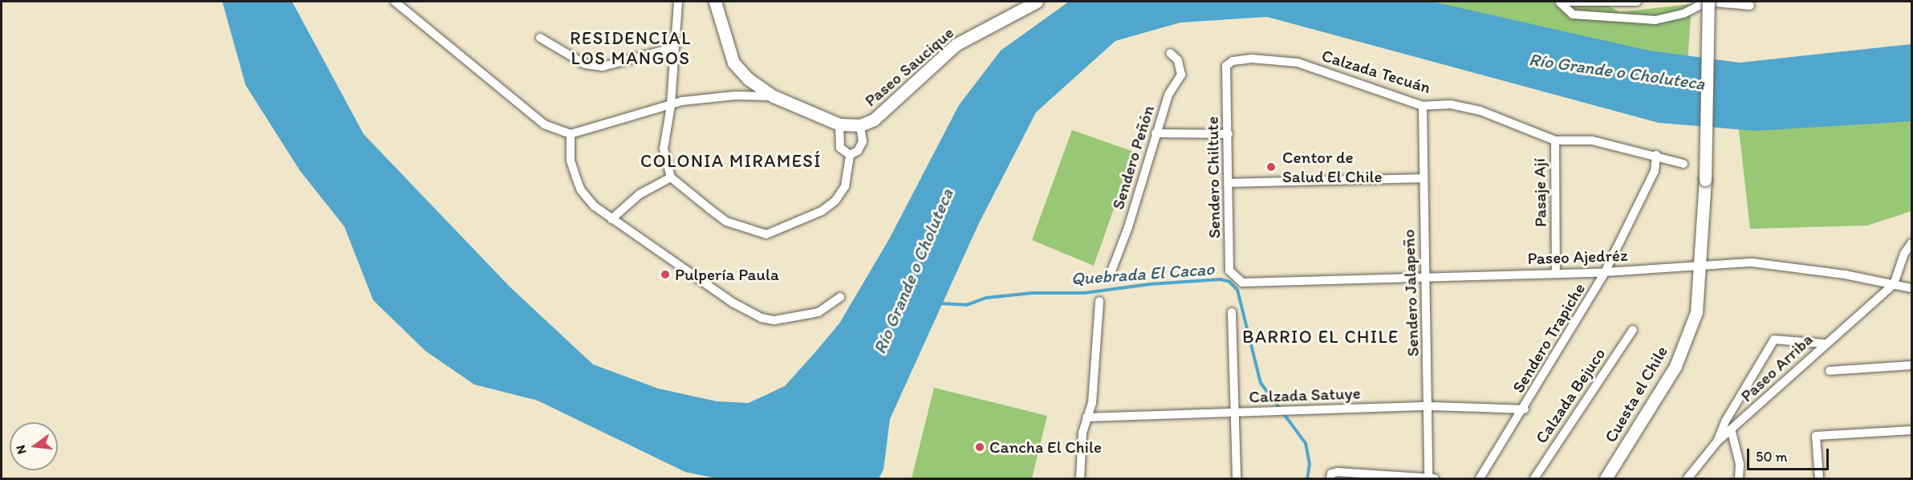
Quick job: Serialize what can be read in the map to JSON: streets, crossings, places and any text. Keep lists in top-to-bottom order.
{
  "streets": {
    "main road": ["Paseo Saucique", "Cuesta el Chile"],
    "street": [
      "Calzada Tecuán",
      "Sendero Peñón",
      "Sendero Chiltute",
      "Pasaje Ají",
      "Paseo Ajedréz",
      "Sendero Jalapeño",
      "Sendero Trapiche",
      "Paseo Arriba",
      "Calzada Satuye",
      "Calzada Bejuco"
    ]
  },
  "crossings": [
    ["Calzada Tecuán", "Sendero Chiltute"],
    ["Calzada Tecuán", "Pasaje Ají"],
    ["Calzada Tecuán", "Sendero Jalapeño"],
    ["Calzada Tecuán", "Sendero Trapiche"],
    ["Sendero Chiltute", "Paseo Ajedréz"],
    ["Pasaje Ají", "Paseo Ajedréz"],
    ["Paseo Ajedréz", "Sendero Jalapeño"],
    ["Paseo Ajedréz", "Sendero Trapiche"],
    ["Paseo Ajedréz", "Paseo Arriba"],
    ["Paseo Ajedréz", "Cuesta el Chile"],
    ["Sendero Jalapeño", "Calzada Satuye"],
    ["Sendero Trapiche", "Calzada Satuye"]
  ],
  "districts": ["RESIDENCIAL LOS MANGOS", "COLONIA MIRAMESÍ", "BARRIO EL CHILE"],
  "water": ["Río Grande o Choluteca", "Quebrada El Cacao"],
  "places": ["Centor de Salud El Chile", "Pulpería Paula", "Cancha El Chile"],
  "scale_bar": "50 m",
  "north": "left"
}
